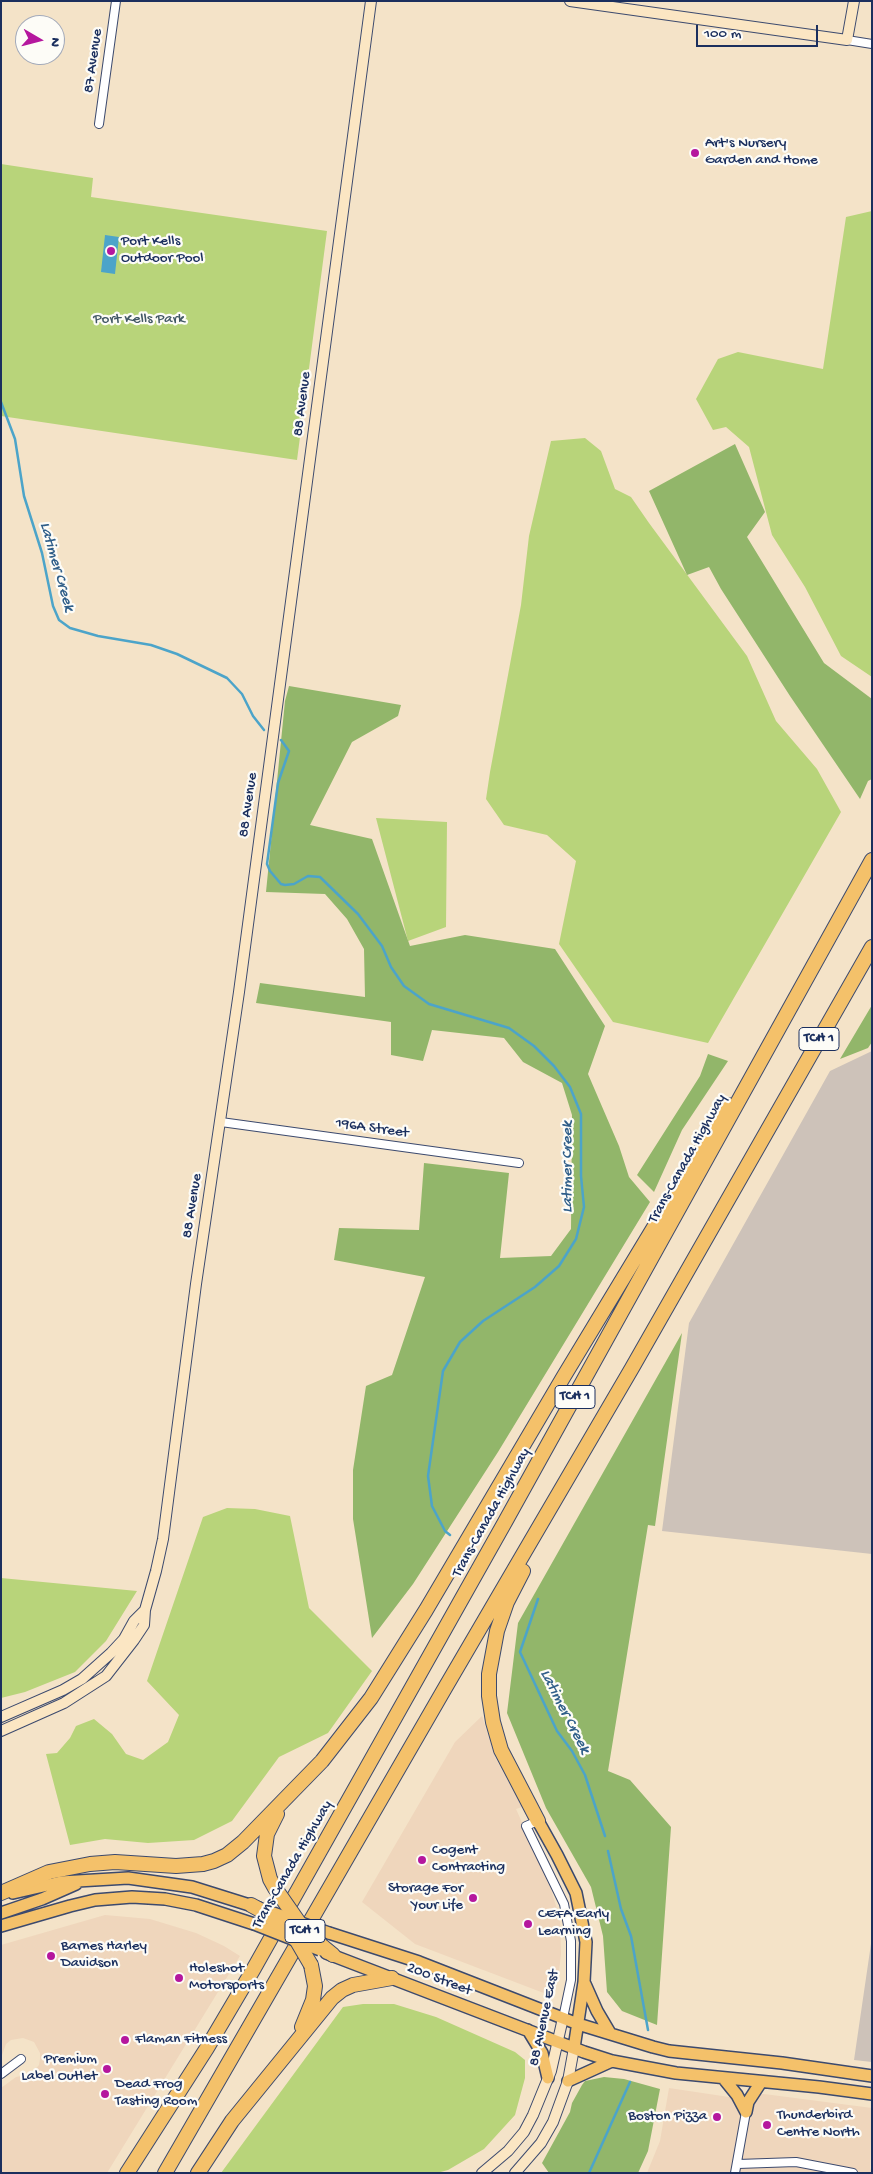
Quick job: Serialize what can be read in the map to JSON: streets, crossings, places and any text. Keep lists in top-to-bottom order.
{
  "streets": {
    "highway": ["TCH 1", "Trans-Canada Highway"],
    "main road": ["88 Avenue", "200 Street", "88 Avenue East"],
    "street": ["87 Avenue", "196A Street"]
  },
  "crossings": [
    ["88 Avenue", "196A Street"],
    ["200 Street", "88 Avenue East"]
  ],
  "water": ["Latimer Creek"],
  "parks": ["Port Kells Park"],
  "places": [
    "Art's Nursery Garden and Home",
    "Port Kells Outdoor Pool",
    "Cogent Contracting",
    "Storage For Your Life",
    "CEFA Early Learning",
    "Barnes Harley Davidson",
    "Holeshot Motorsports",
    "Flaman Fitness",
    "Premium Label Outlet",
    "Dead Frog Tasting Room",
    "Boston Pizza",
    "Thunderbird Centre North"
  ],
  "scale_bar": "100 m",
  "north": "right"
}
